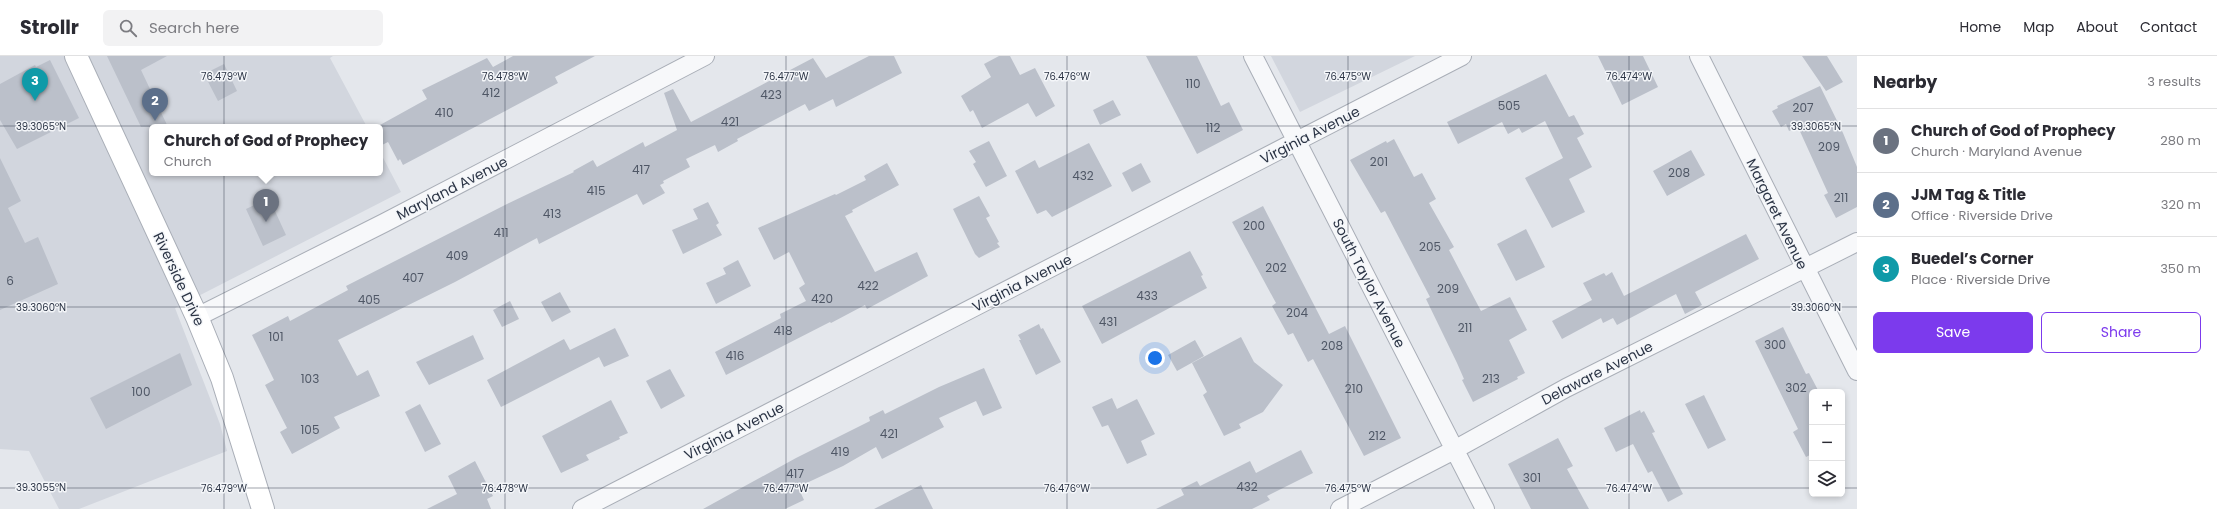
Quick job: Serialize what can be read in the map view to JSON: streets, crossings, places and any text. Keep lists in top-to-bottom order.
{
  "streets": {
    "street": [
      "Virginia Avenue",
      "Maryland Avenue",
      "Margaret Avenue",
      "Riverside Drive",
      "South Taylor Avenue",
      "Delaware Avenue"
    ]
  },
  "crossings": [
    ["Virginia Avenue", "South Taylor Avenue"],
    ["Maryland Avenue", "Riverside Drive"],
    ["Margaret Avenue", "Delaware Avenue"],
    ["South Taylor Avenue", "Delaware Avenue"]
  ],
  "house_numbers": [
    "110",
    "412",
    "423",
    "505",
    "207",
    "410",
    "421",
    "112",
    "209",
    "201",
    "417",
    "208",
    "432",
    "415",
    "211",
    "413",
    "200",
    "411",
    "205",
    "409",
    "202",
    "407",
    "6",
    "422",
    "209",
    "433",
    "420",
    "405",
    "204",
    "431",
    "211",
    "418",
    "101",
    "300",
    "208",
    "416",
    "103",
    "213",
    "302",
    "210",
    "100",
    "105",
    "421",
    "212",
    "419",
    "417",
    "301",
    "432"
  ],
  "page": {
    "header": "Strollr",
    "search": "Search here",
    "nav": [
      "Home",
      "Map",
      "About",
      "Contact"
    ],
    "heading": ["Nearby", "3 results"],
    "pins": ["3", "2", "1"],
    "list": [
      {
        "mark": "1",
        "name": "Church of God of Prophecy",
        "note": "Church · Maryland Avenue",
        "value": "280 m"
      },
      {
        "mark": "2",
        "name": "JJM Tag & Title",
        "note": "Office · Riverside Drive",
        "value": "320 m"
      },
      {
        "mark": "3",
        "name": "Buedel’s Corner",
        "note": "Place · Riverside Drive",
        "value": "350 m"
      }
    ],
    "popup": ["Church of God of Prophecy", "Church"],
    "buttons": ["Save", "Share"],
    "map_buttons": ["+", "−"]
  },
  "coordinates": [
    "76.479°W",
    "76.478°W",
    "76.477°W",
    "76.476°W",
    "76.475°W",
    "76.474°W",
    "39.3065°N",
    "39.3060°N",
    "39.3055°N"
  ]
}
